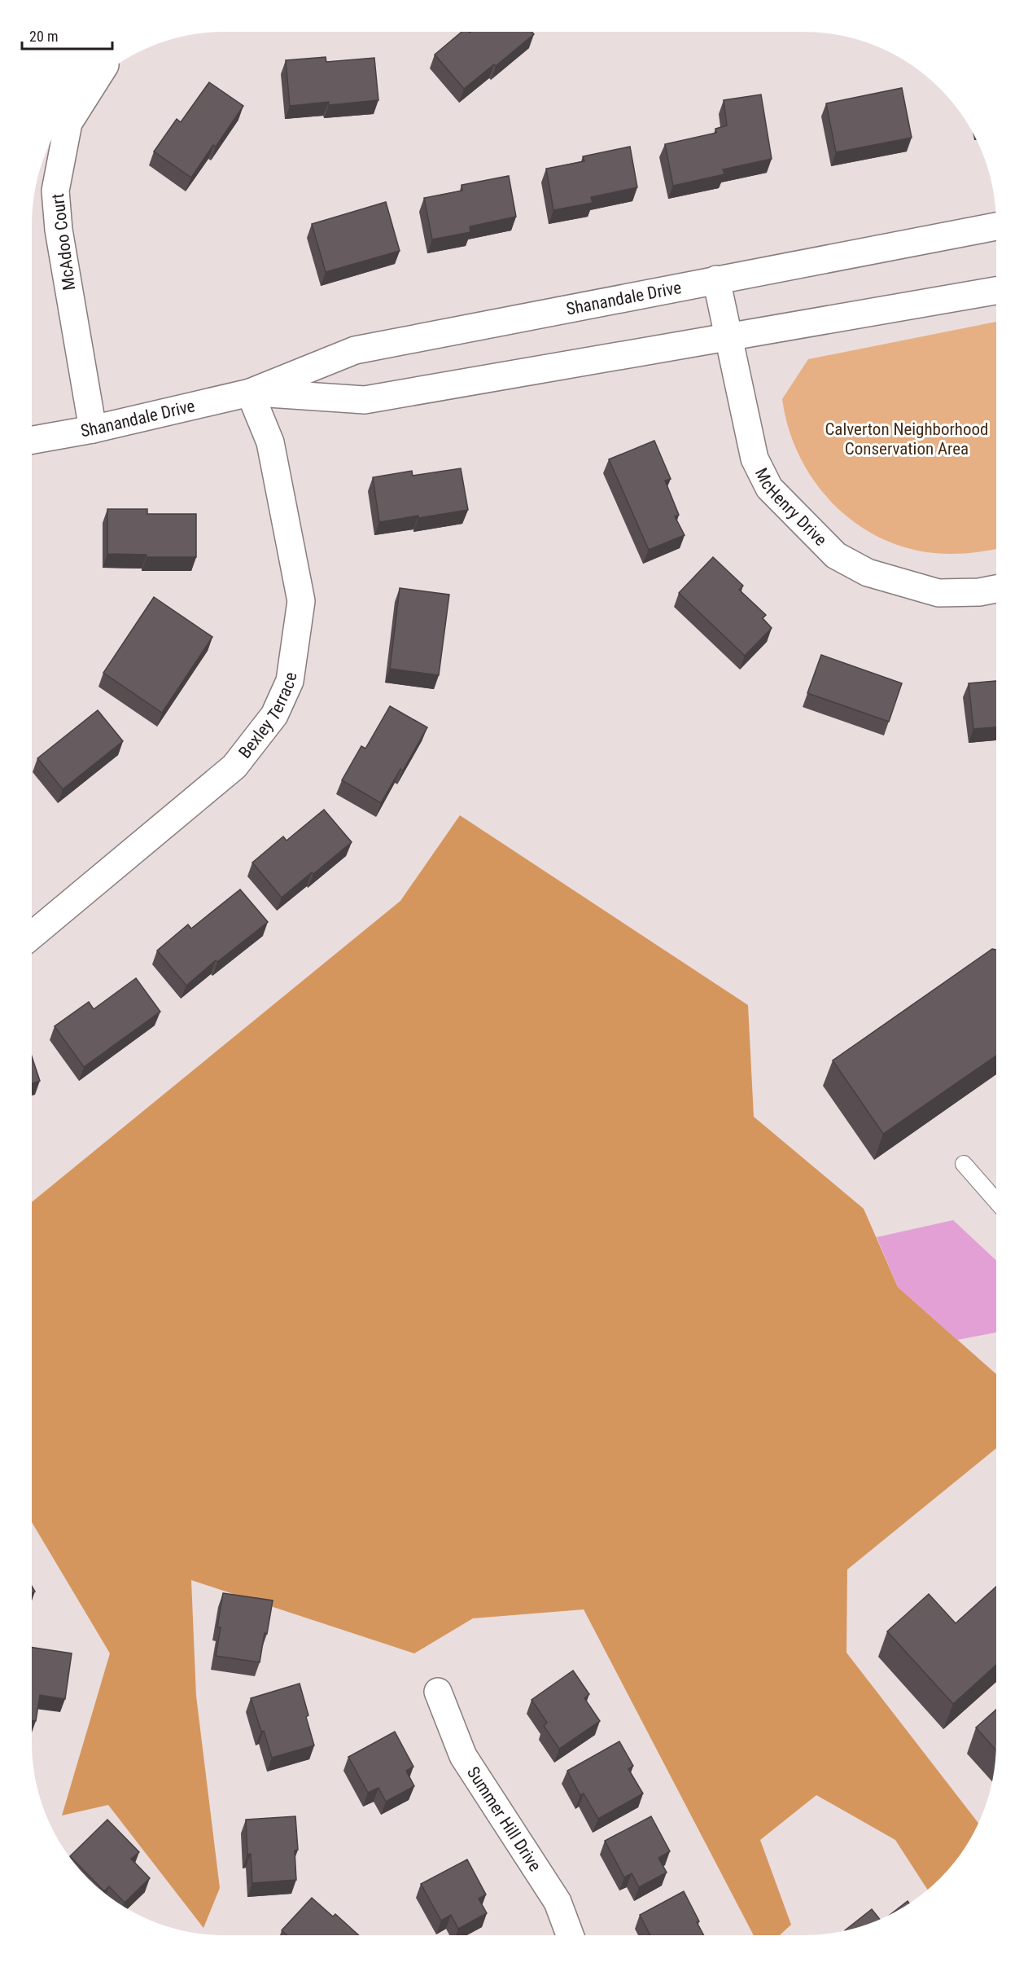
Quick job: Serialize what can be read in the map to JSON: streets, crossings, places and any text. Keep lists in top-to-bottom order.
{
  "streets": {
    "street": [
      "McAdoo Court",
      "Shanandale Drive",
      "McHenry Drive",
      "Bexley Terrace",
      "Summer Hill Drive"
    ]
  },
  "crossings": [
    ["McAdoo Court", "Shanandale Drive"],
    ["Shanandale Drive", "McHenry Drive"],
    ["Shanandale Drive", "Bexley Terrace"]
  ],
  "parks": ["Calverton Neighborhood Conservation Area"],
  "scale_bar": "20 m"
}
